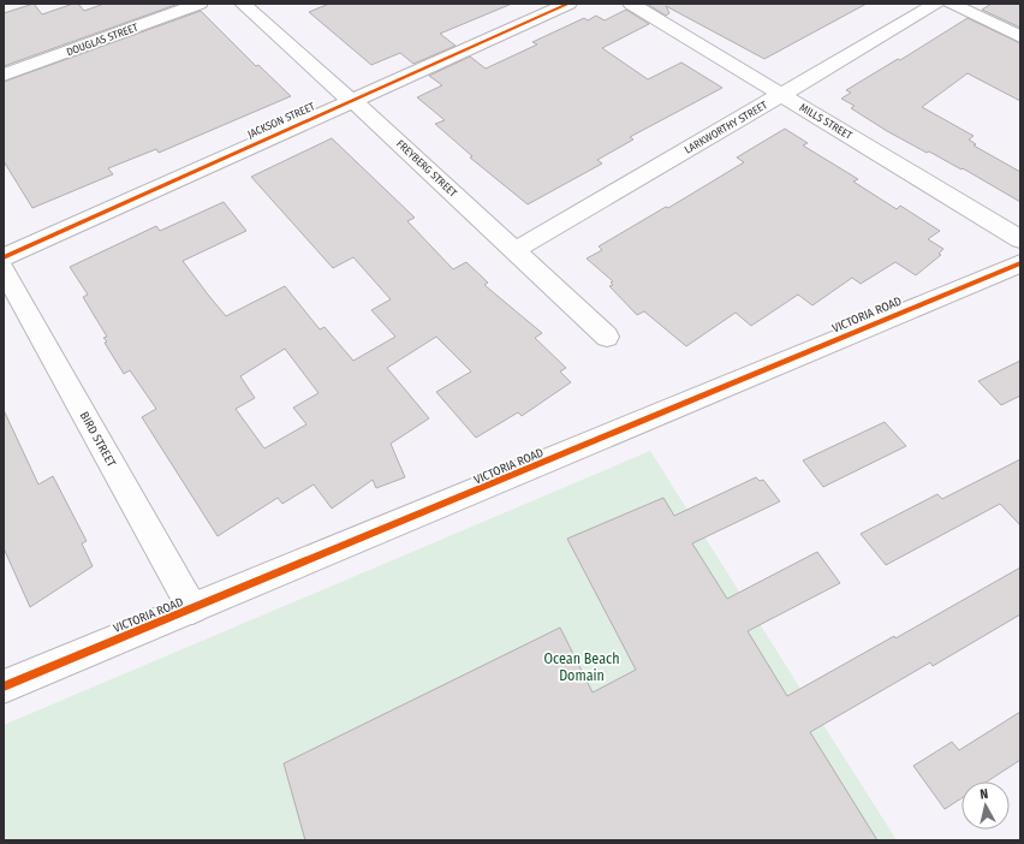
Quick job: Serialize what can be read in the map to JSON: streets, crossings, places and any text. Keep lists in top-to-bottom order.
{
  "streets": {
    "street": [
      "DOUGLAS STREET",
      "JACKSON STREET",
      "MILLS STREET",
      "LARKWORTHY STREET",
      "FREYBERG STREET",
      "VICTORIA ROAD",
      "BIRD STREET"
    ]
  },
  "crossings": [
    ["JACKSON STREET", "FREYBERG STREET"],
    ["MILLS STREET", "LARKWORTHY STREET"],
    ["LARKWORTHY STREET", "FREYBERG STREET"],
    ["VICTORIA ROAD", "BIRD STREET"]
  ],
  "parks": ["Ocean Beach Domain"],
  "north": "top"
}
